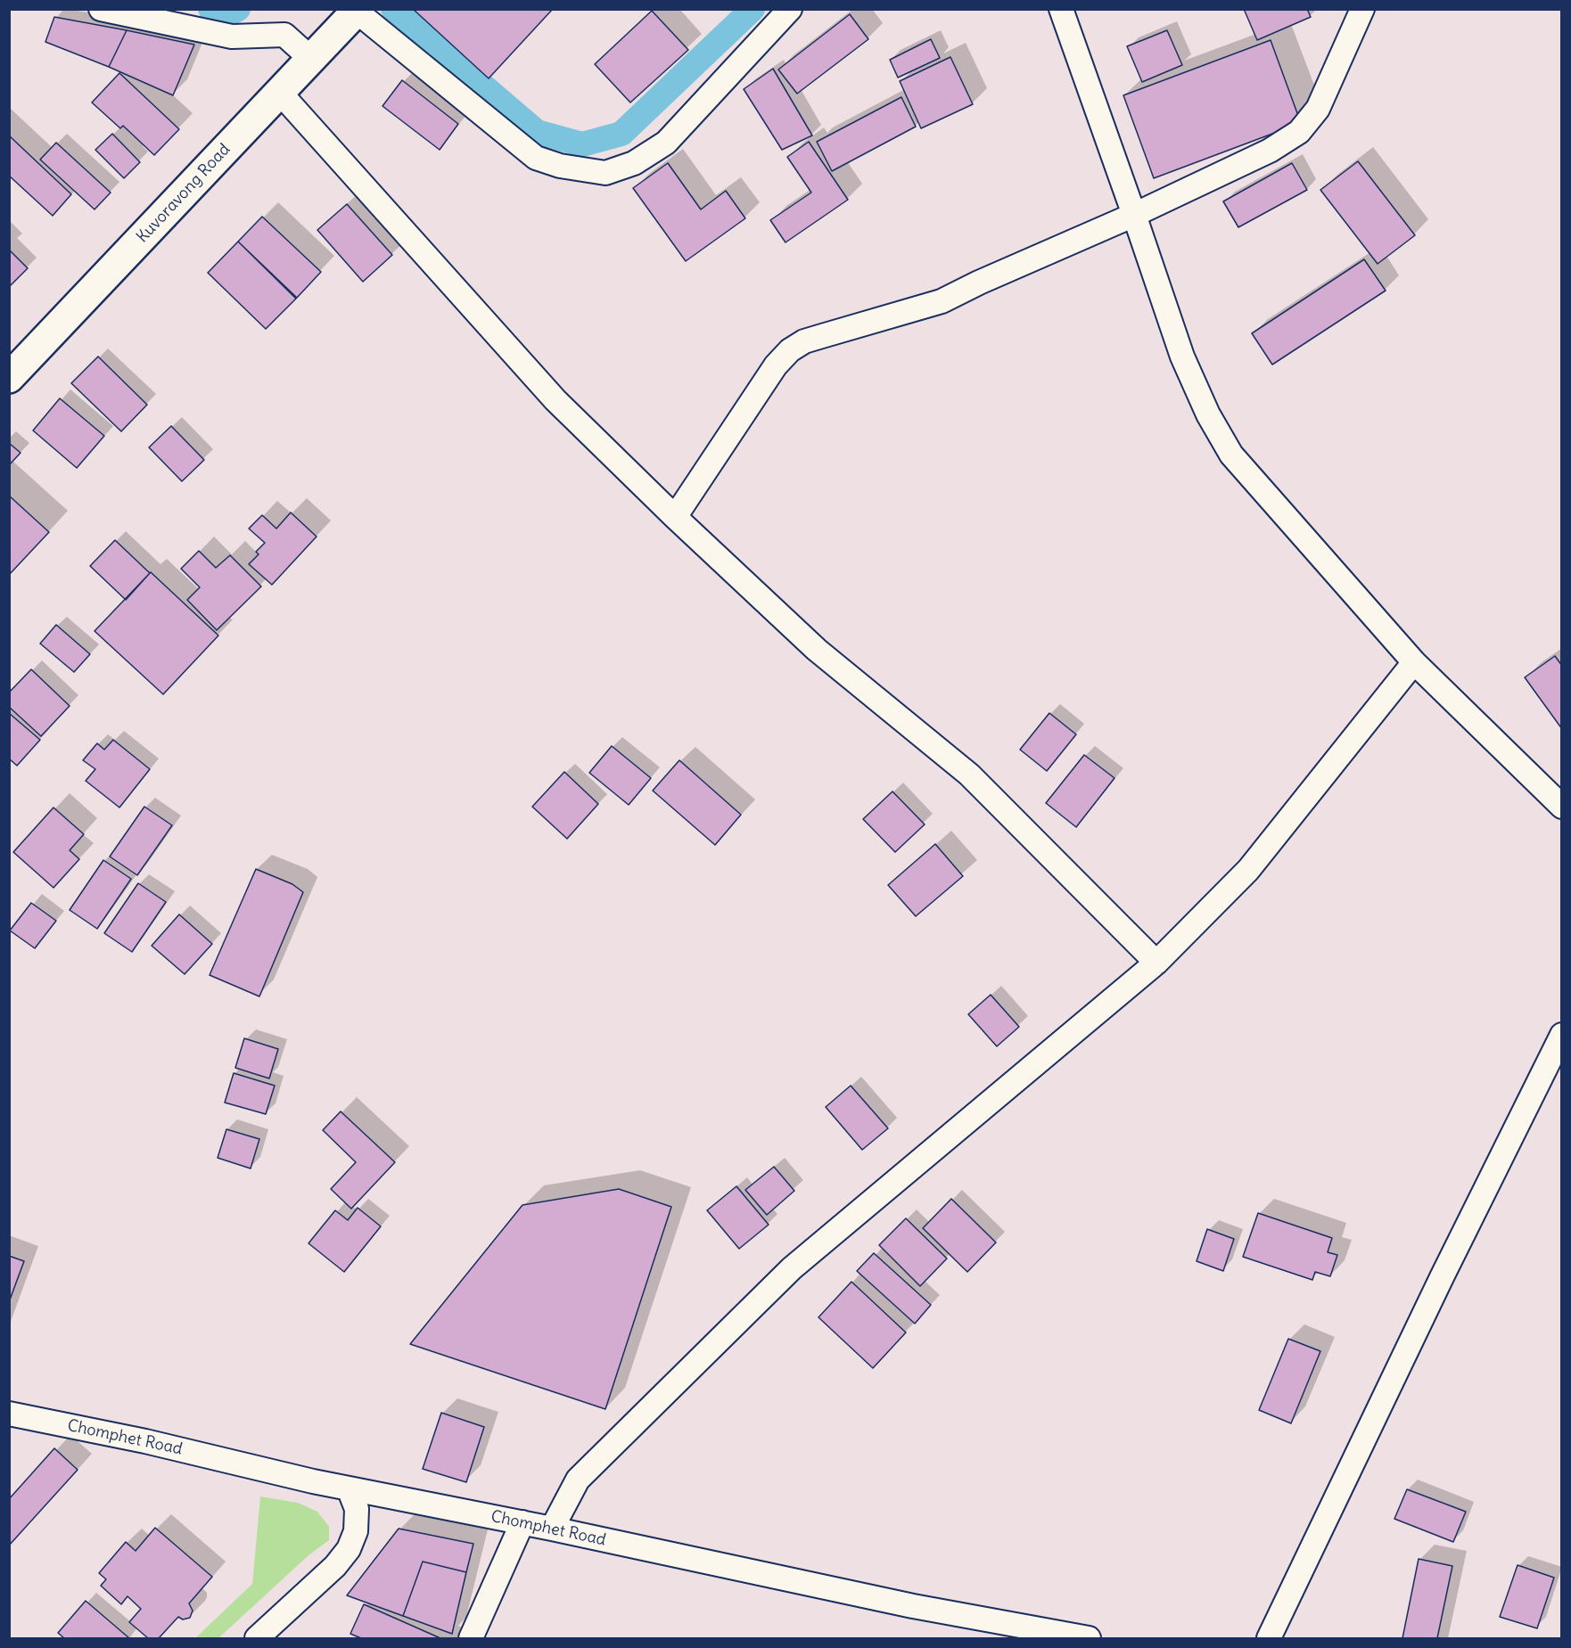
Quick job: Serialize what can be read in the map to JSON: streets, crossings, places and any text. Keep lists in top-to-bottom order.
{
  "streets": {
    "street": ["Kuvoravong Road", "Chomphet Road"]
  }
}
